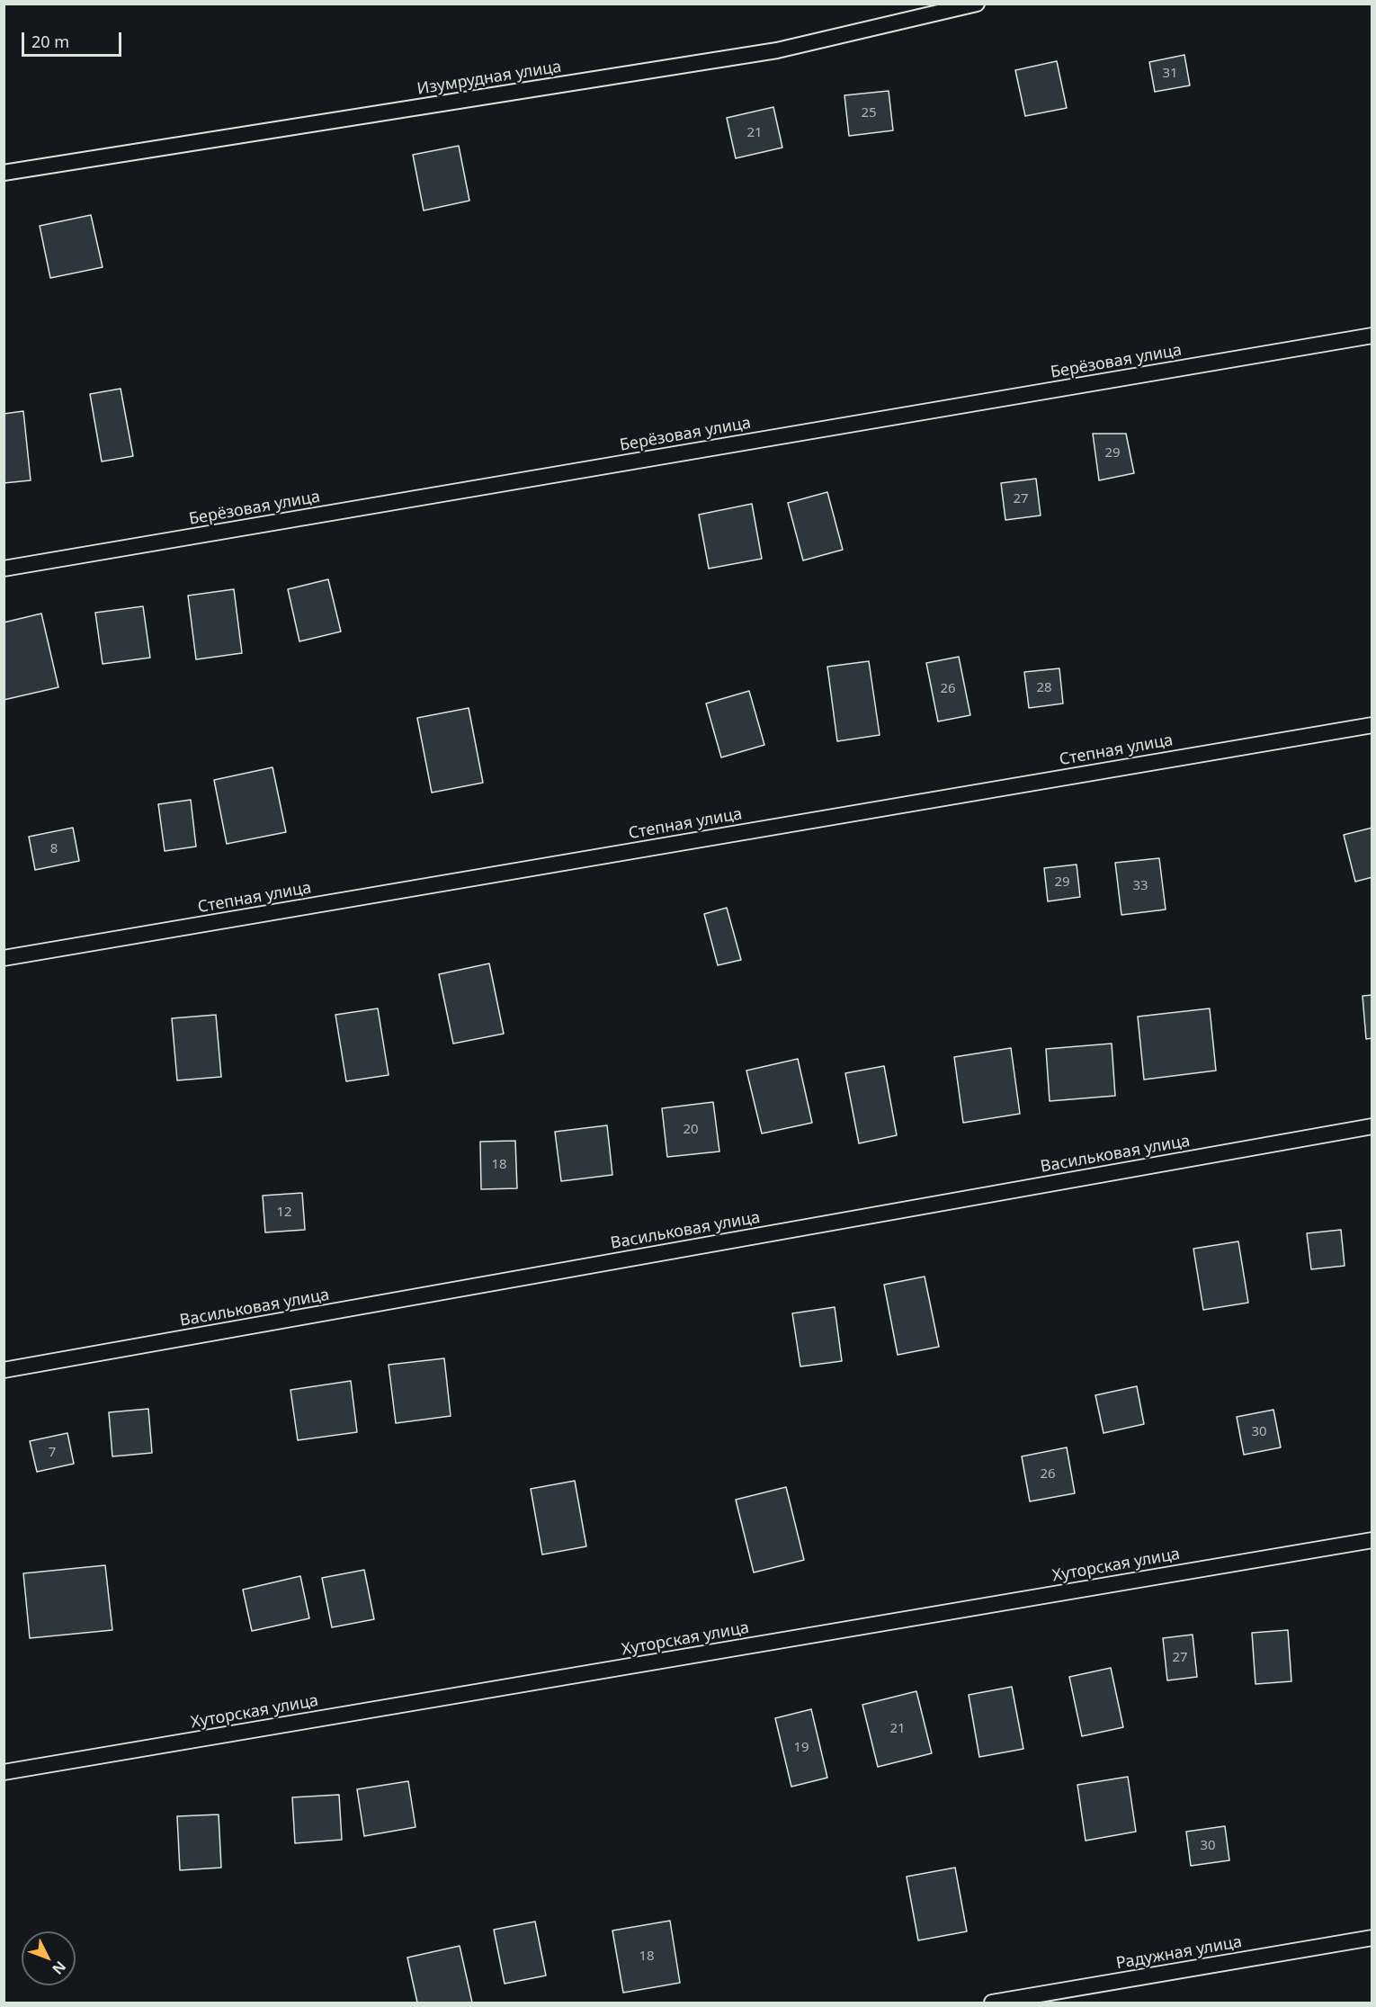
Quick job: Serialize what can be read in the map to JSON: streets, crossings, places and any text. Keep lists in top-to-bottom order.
{
  "streets": {
    "lane": [
      "Изумрудная улица",
      "Берёзовая улица",
      "Степная улица",
      "Васильковая улица",
      "Хуторская улица",
      "Радужная улица"
    ]
  },
  "house_numbers": [
    "31",
    "25",
    "21",
    "29",
    "27",
    "28",
    "26",
    "8",
    "29",
    "33",
    "20",
    "18",
    "12",
    "30",
    "7",
    "26",
    "27",
    "21",
    "19",
    "30",
    "18"
  ],
  "scale_bar": "20 m",
  "north": "bottom right"
}
